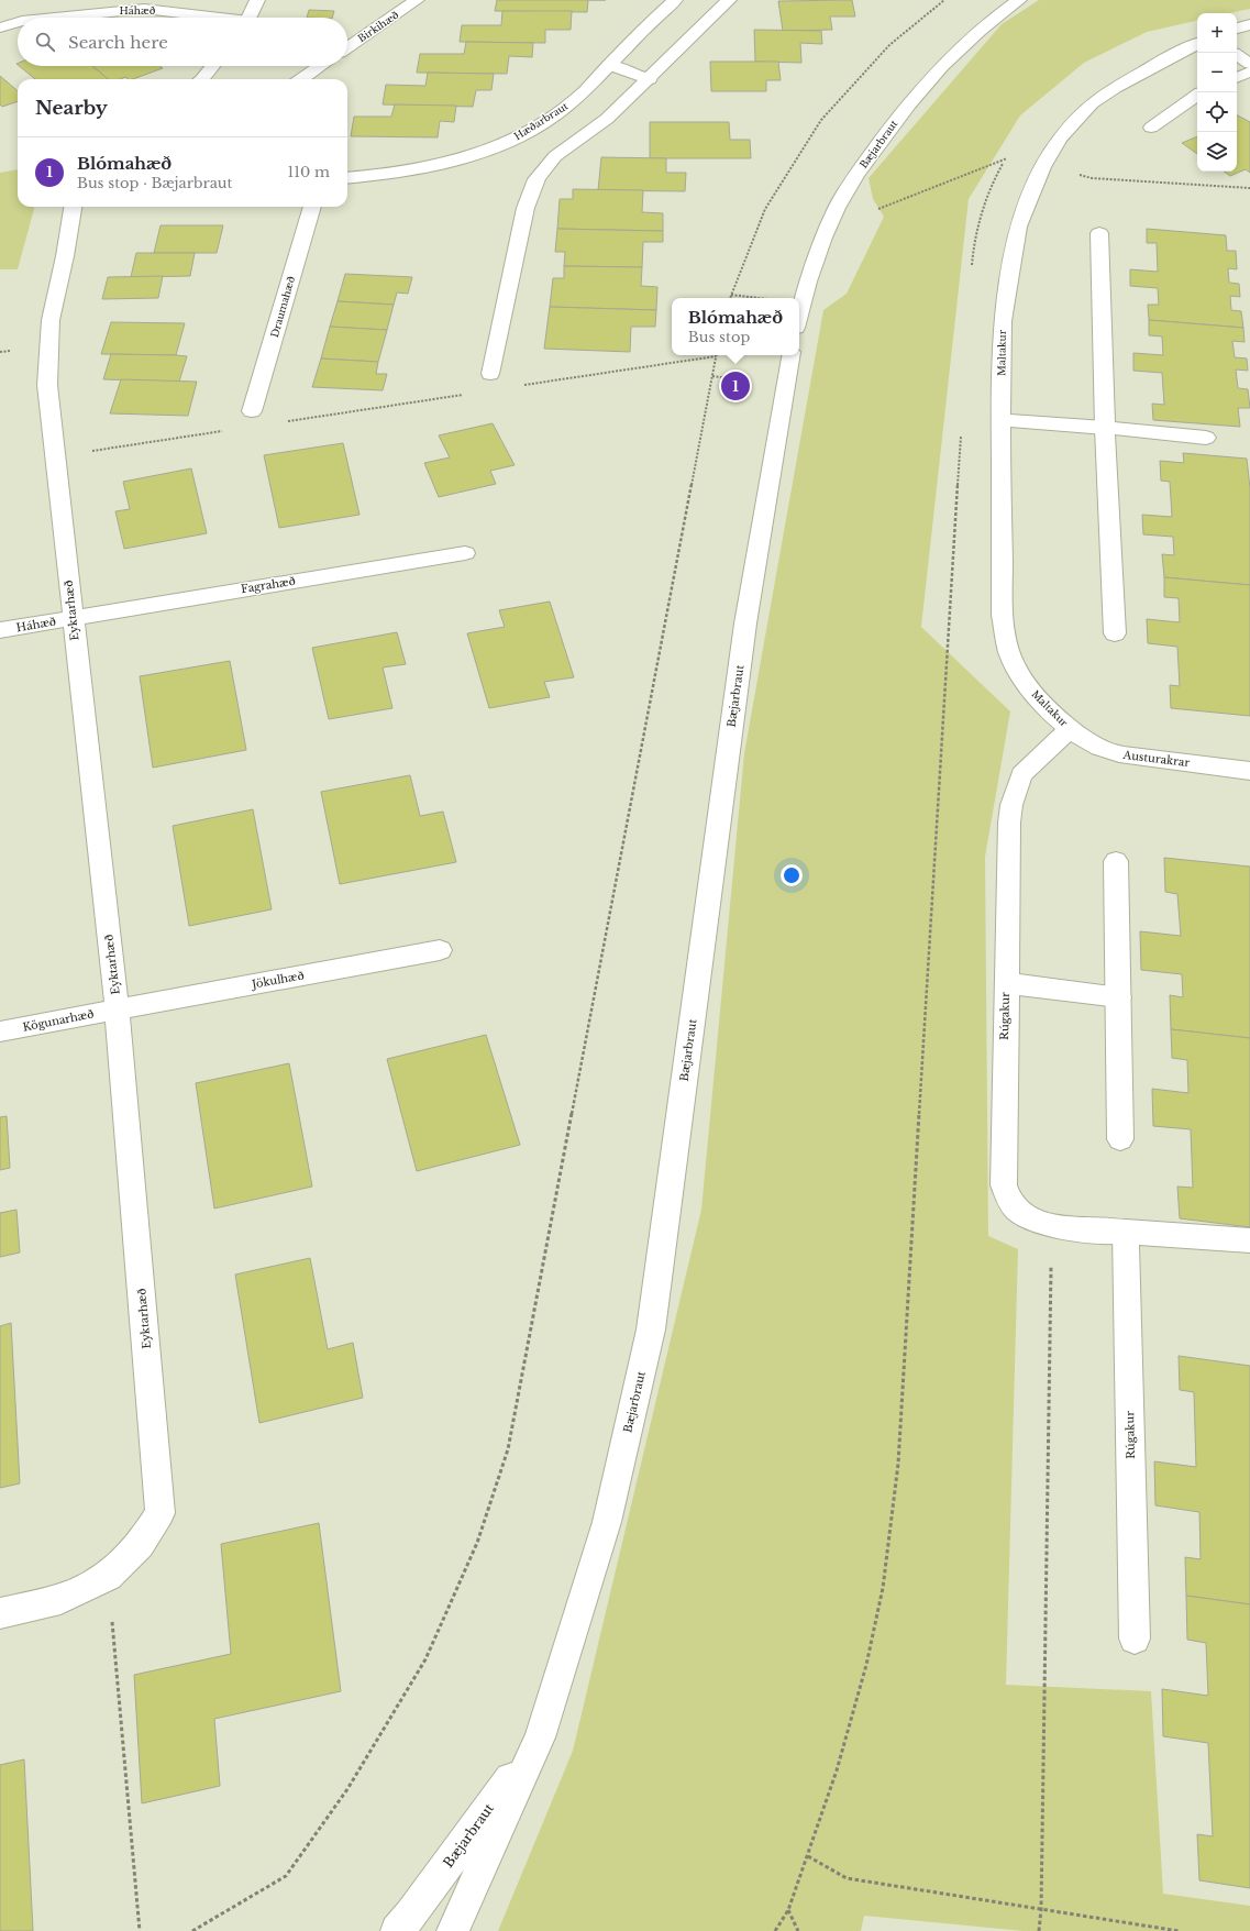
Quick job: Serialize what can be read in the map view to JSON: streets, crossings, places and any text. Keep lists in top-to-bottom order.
{
  "streets": {
    "street": [
      "Háhæð",
      "Birkihæð",
      "Hæðarbraut",
      "Bæjarbraut",
      "Draumahæð",
      "Maltakur",
      "Fagrahæð",
      "Eyktarhæð",
      "Austurakrar",
      "Jökulhæð",
      "Rúgakur",
      "Kögunarhæð"
    ]
  },
  "crossings": [
    ["Háhæð", "Fagrahæð"],
    ["Háhæð", "Eyktarhæð"],
    ["Maltakur", "Austurakrar"],
    ["Maltakur", "Rúgakur"],
    ["Fagrahæð", "Eyktarhæð"],
    ["Eyktarhæð", "Jökulhæð"],
    ["Eyktarhæð", "Kögunarhæð"],
    ["Austurakrar", "Rúgakur"],
    ["Jökulhæð", "Kögunarhæð"]
  ],
  "page": {
    "map_buttons": ["+", "−"],
    "search": "Search here",
    "heading": "Nearby",
    "list": [
      {
        "mark": "1",
        "name": "Blómahæð",
        "note": "Bus stop · Bæjarbraut",
        "value": "110 m"
      }
    ],
    "popup": ["Blómahæð", "Bus stop"],
    "pins": "1"
  }
}
